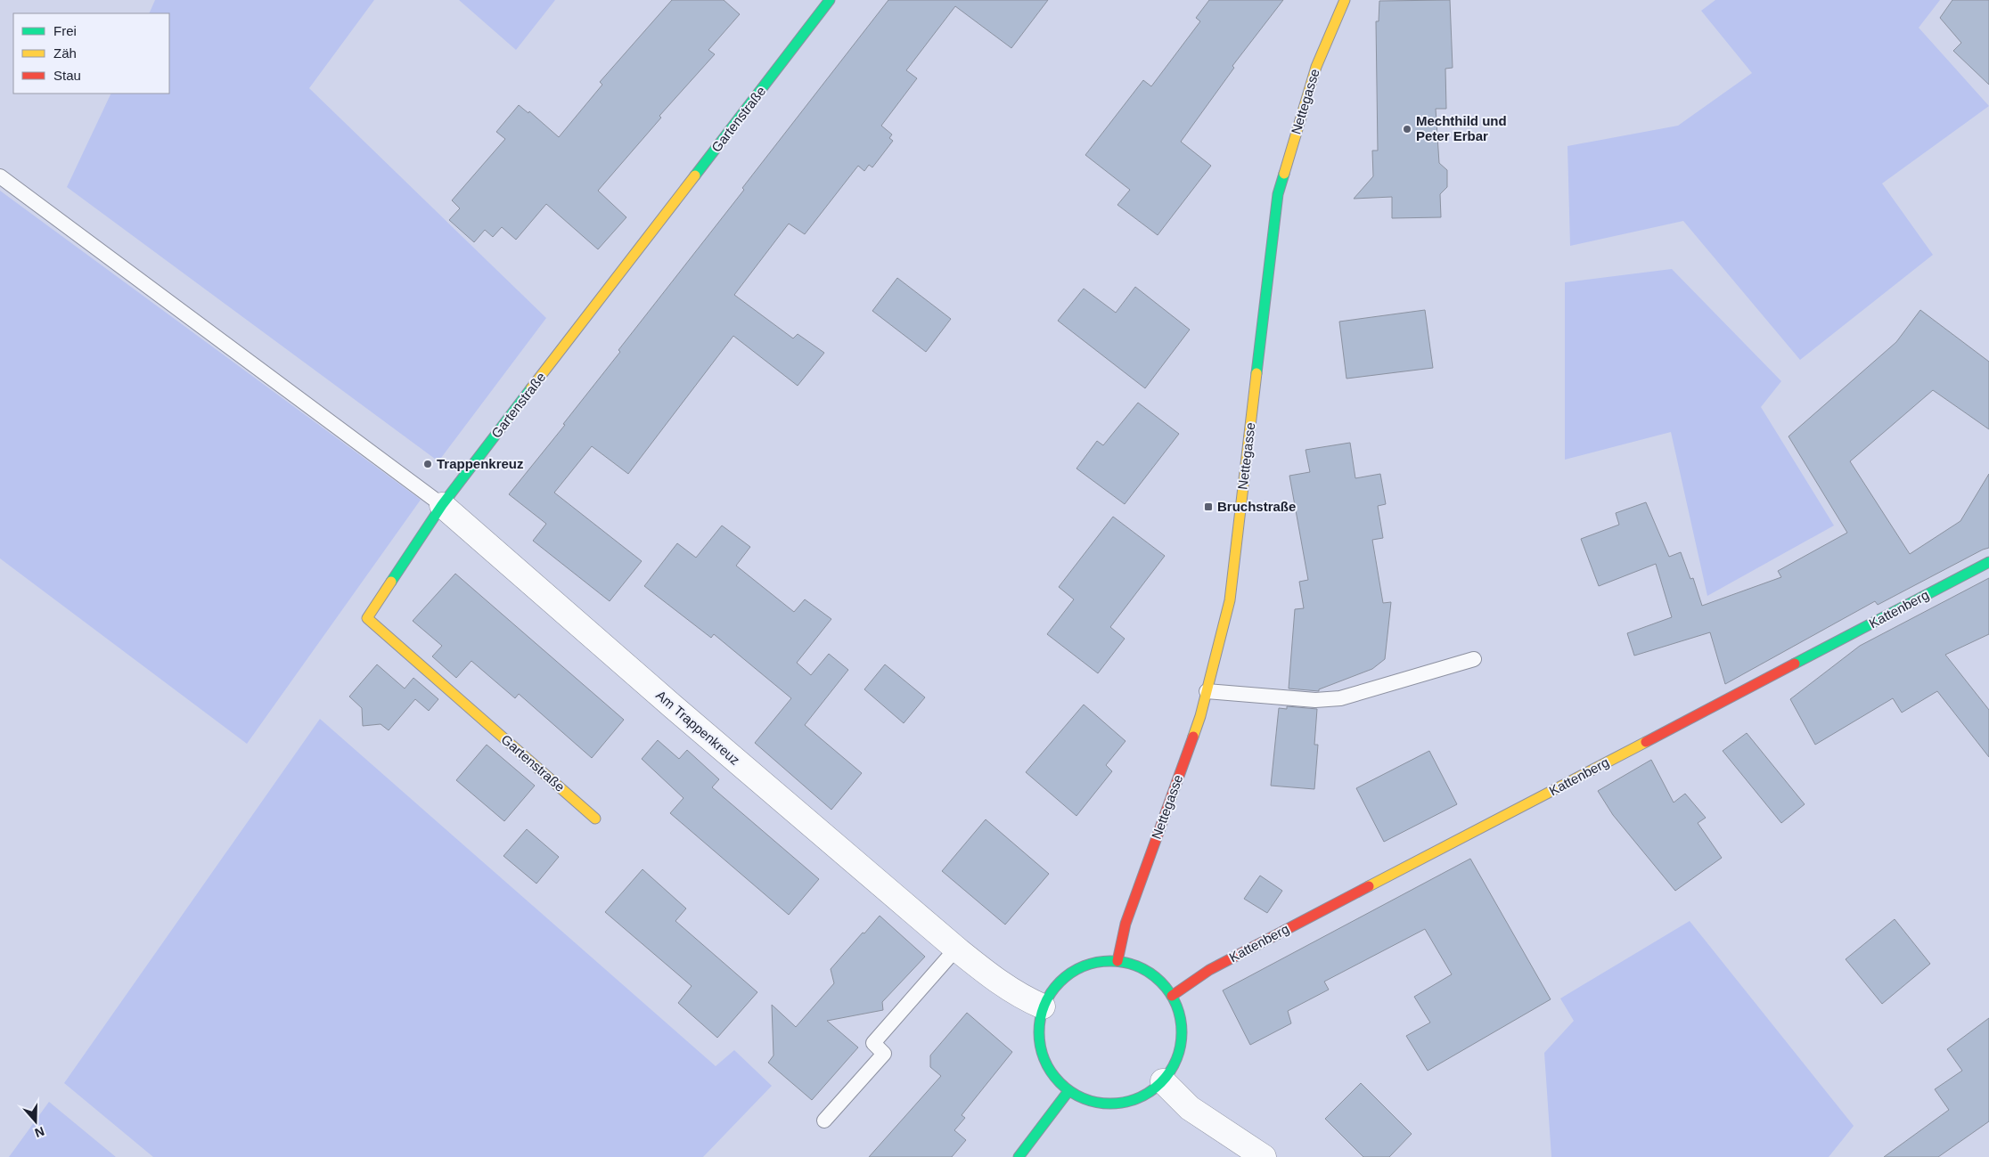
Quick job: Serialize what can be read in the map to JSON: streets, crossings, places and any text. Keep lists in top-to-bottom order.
{
  "streets": {
    "street": [
      "Nettegasse",
      "Gartenstraße",
      "Kattenberg",
      "Am Trappenkreuz"
    ]
  },
  "crossings": [
    ["Nettegasse", "Kattenberg"],
    ["Nettegasse", "Am Trappenkreuz"],
    ["Gartenstraße", "Am Trappenkreuz"],
    ["Kattenberg", "Am Trappenkreuz"]
  ],
  "places": {
    "other": ["Mechthild und Peter Erbar", "Trappenkreuz"],
    "transit": ["Bruchstraße"]
  },
  "legend": ["Frei", "Zäh", "Stau"],
  "north": "bottom"
}
